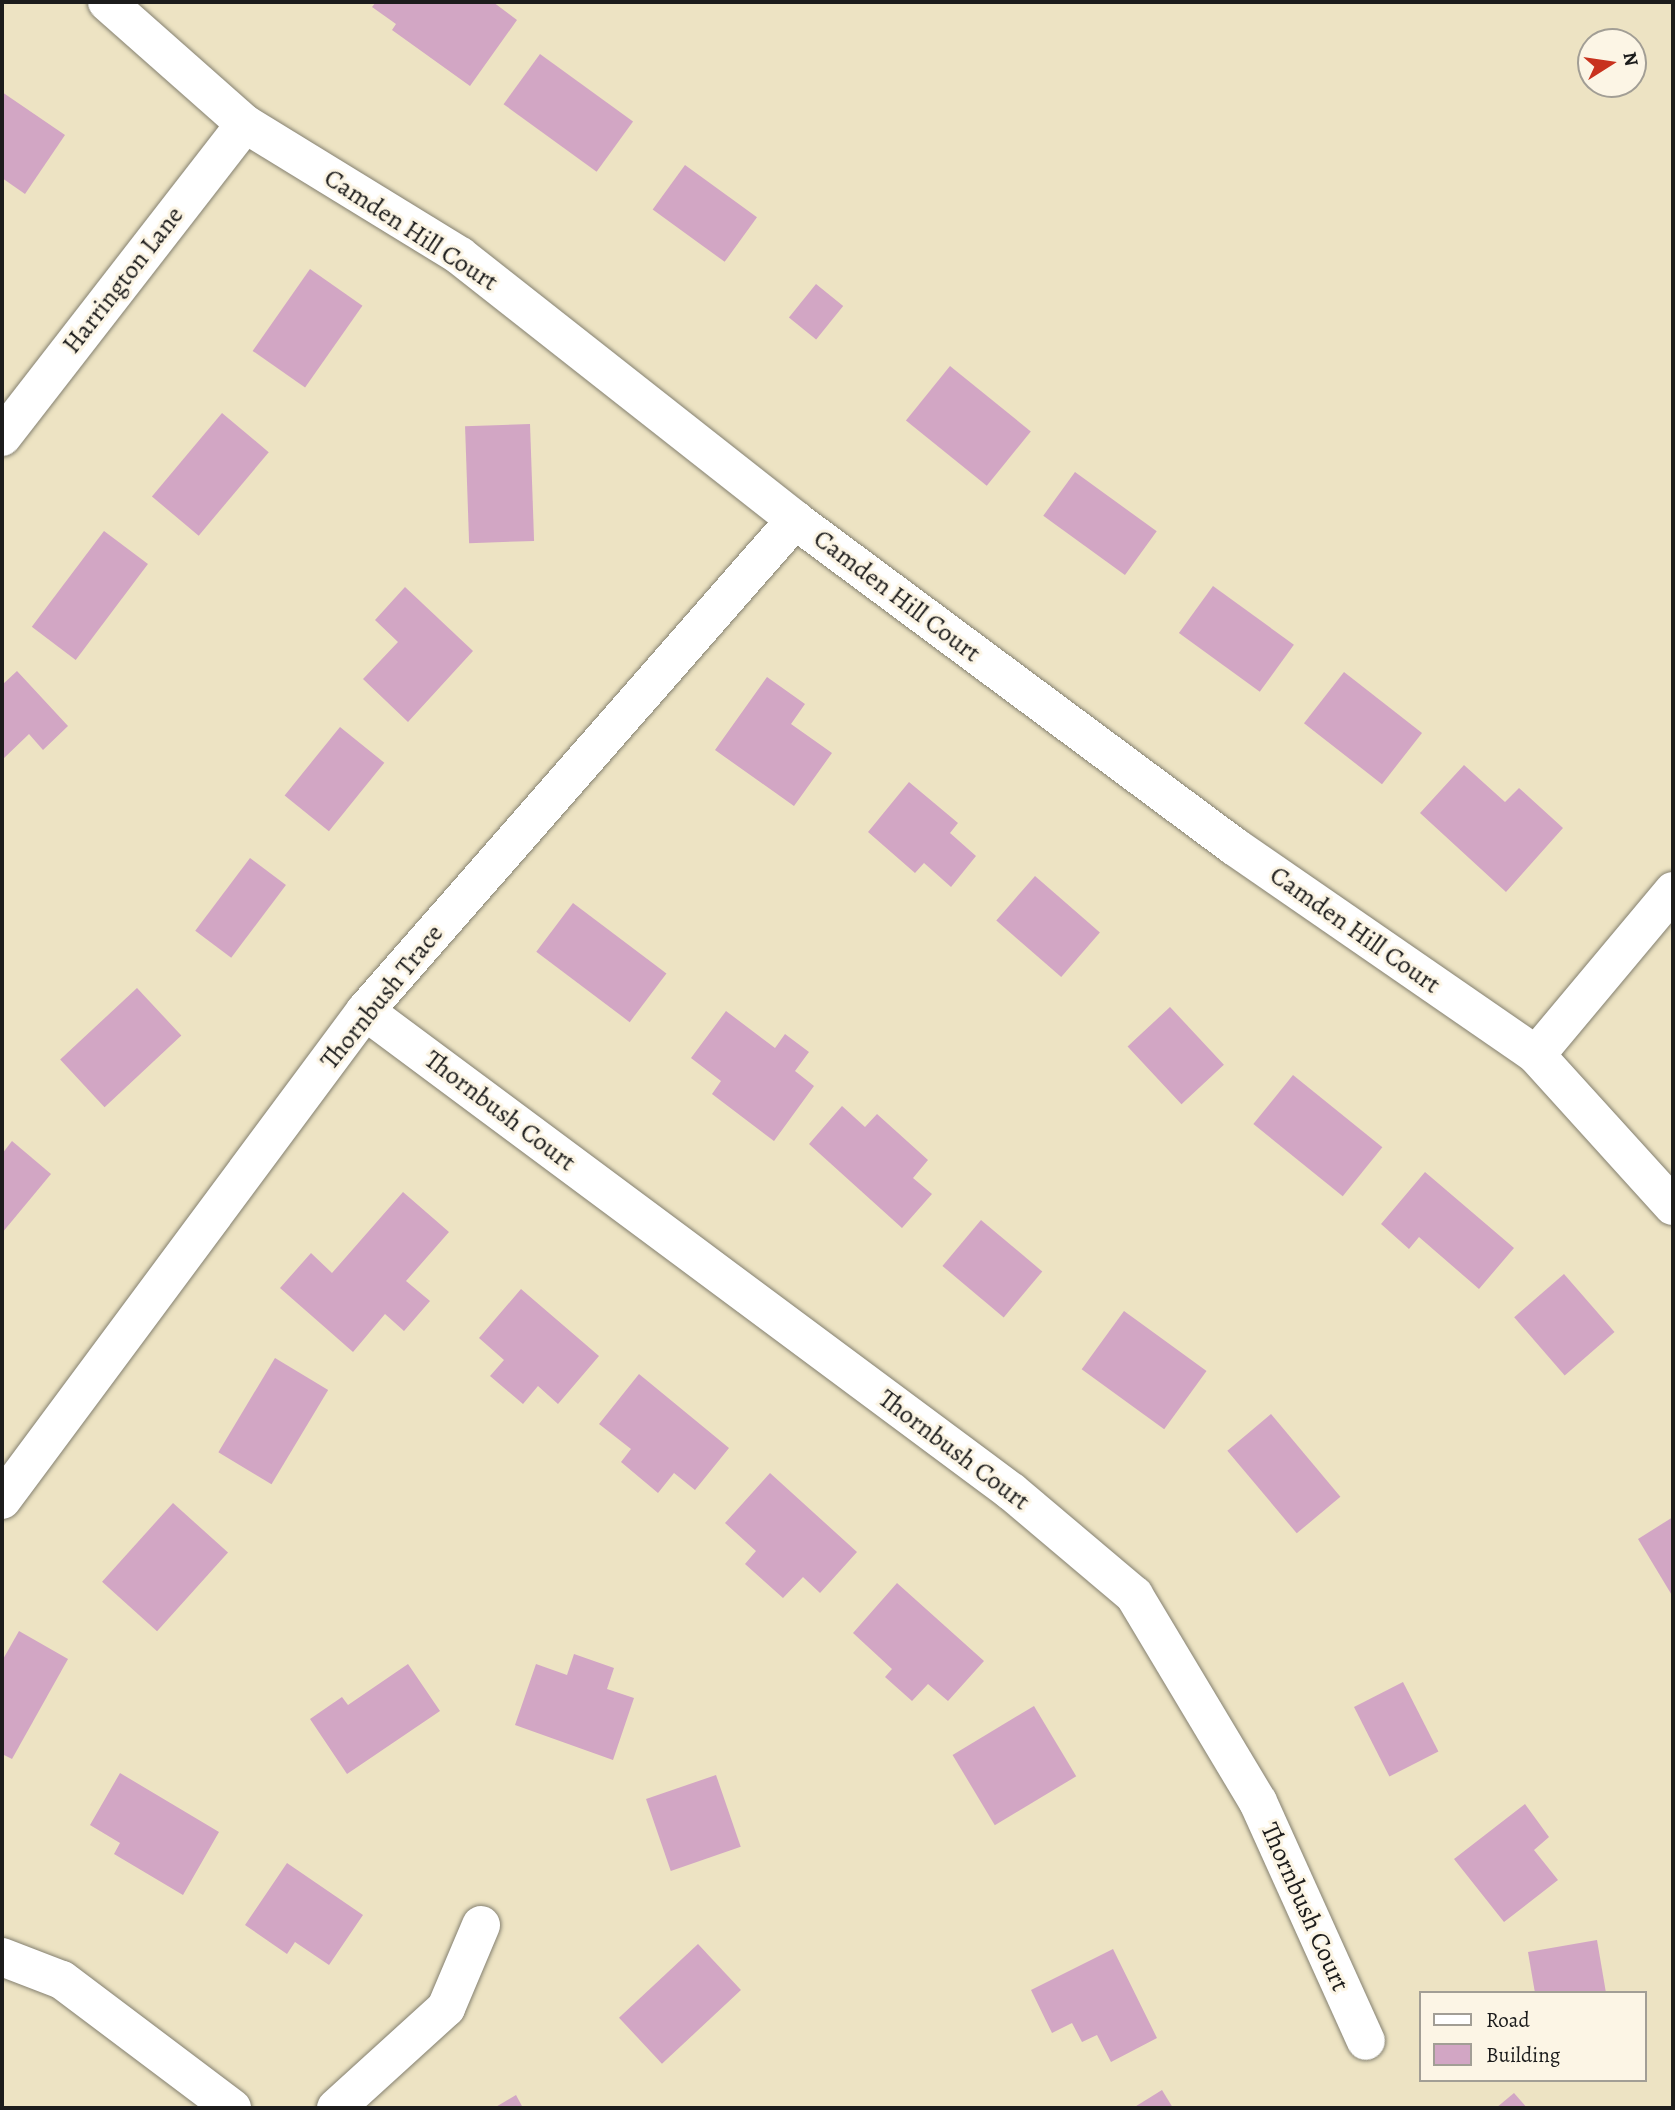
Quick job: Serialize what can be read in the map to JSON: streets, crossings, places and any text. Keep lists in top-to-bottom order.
{
  "streets": {
    "street": [
      "Camden Hill Court",
      "Harrington Lane",
      "Thornbush Trace",
      "Thornbush Court"
    ]
  },
  "crossings": [
    ["Camden Hill Court", "Harrington Lane"],
    ["Camden Hill Court", "Thornbush Trace"],
    ["Thornbush Trace", "Thornbush Court"]
  ],
  "legend": ["Road", "Building"],
  "north": "right"
}
